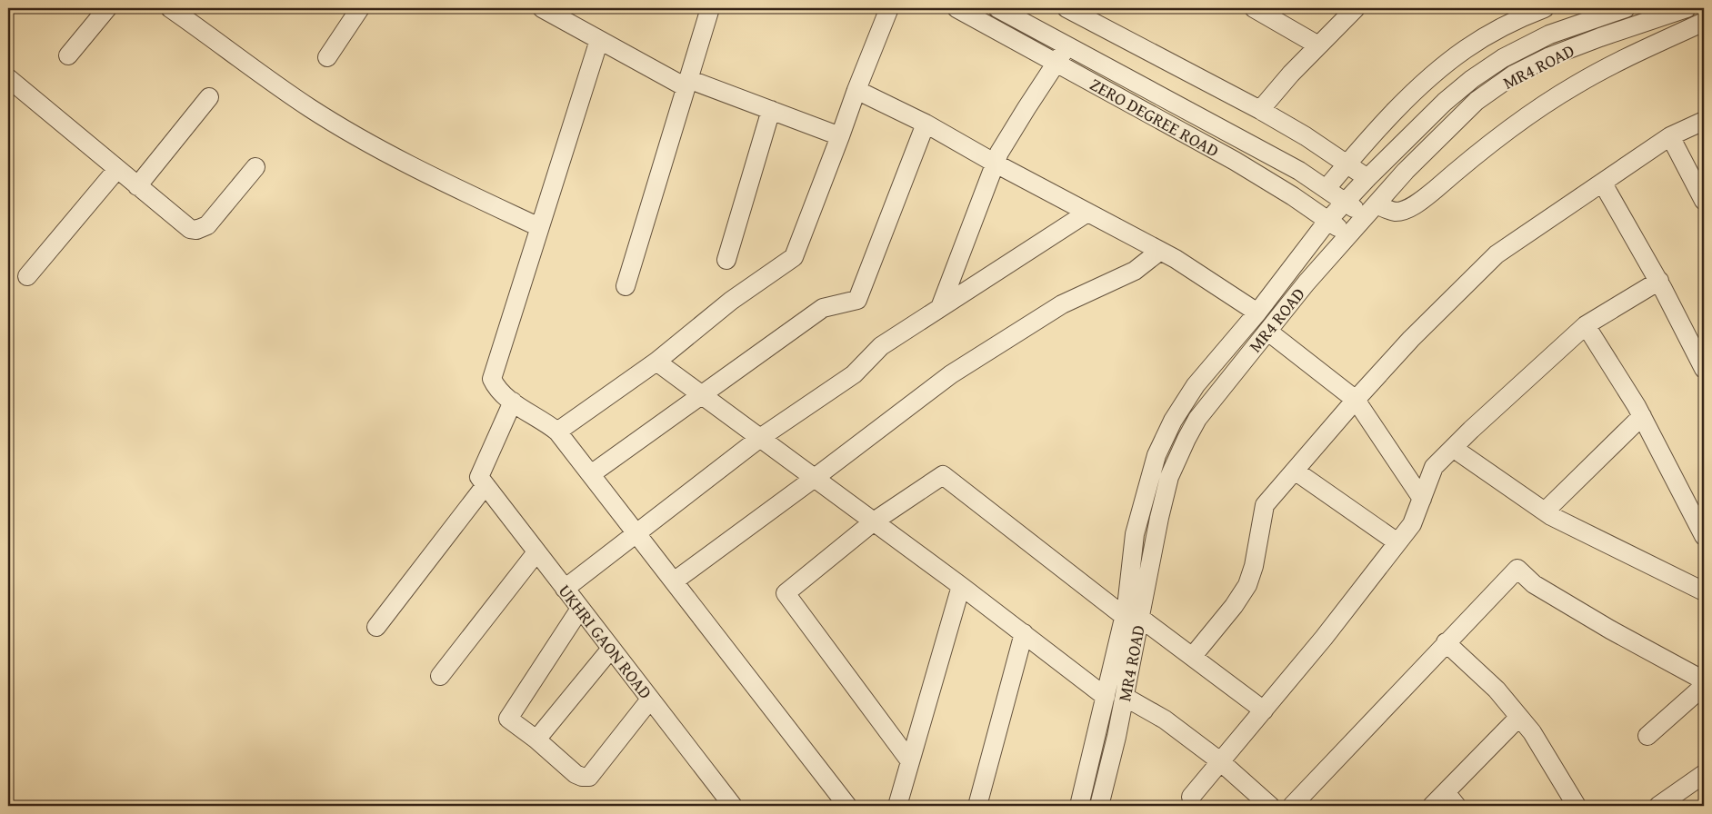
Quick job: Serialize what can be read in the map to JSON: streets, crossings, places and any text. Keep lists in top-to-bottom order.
{
  "streets": {
    "street": ["MR4 ROAD", "ZERO DEGREE ROAD", "UKHRI GAON ROAD"]
  },
  "crossings": [
    ["MR4 ROAD", "ZERO DEGREE ROAD"]
  ]
}
